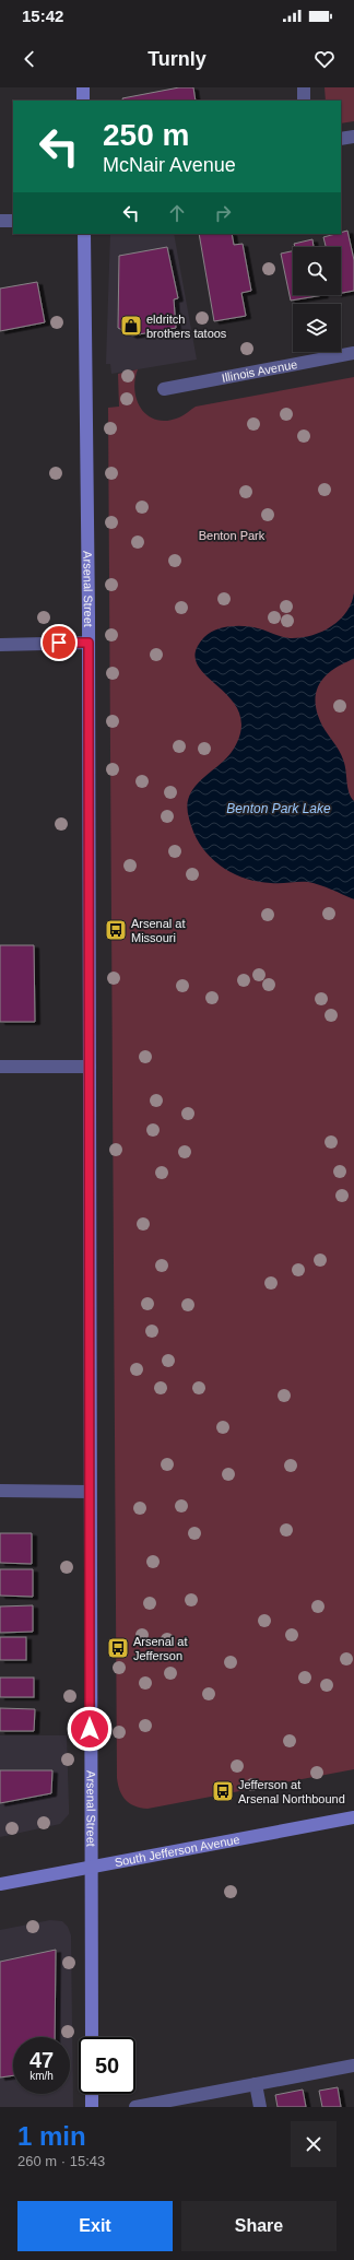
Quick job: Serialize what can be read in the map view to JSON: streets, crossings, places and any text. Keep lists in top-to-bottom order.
{
  "streets": {
    "main road": ["Arsenal Street", "South Jefferson Avenue"],
    "street": ["Illinois Avenue"]
  },
  "crossings": [
    ["Arsenal Street", "South Jefferson Avenue"]
  ],
  "water": ["Benton Park Lake"],
  "parks": ["Benton Park"],
  "places": {
    "shop": ["eldritch brothers tatoos"],
    "bus stop": ["Arsenal at Missouri", "Arsenal at Jefferson", "Jefferson at Arsenal Northbound"]
  },
  "page": {
    "status": "15:42",
    "header": "Turnly",
    "turn": ["250 m", "McNair Avenue"],
    "speed": "47 km/h",
    "limit": "50",
    "heading": ["1 min", "260 m · 15:43"],
    "buttons": ["Exit", "Share"]
  }
}
